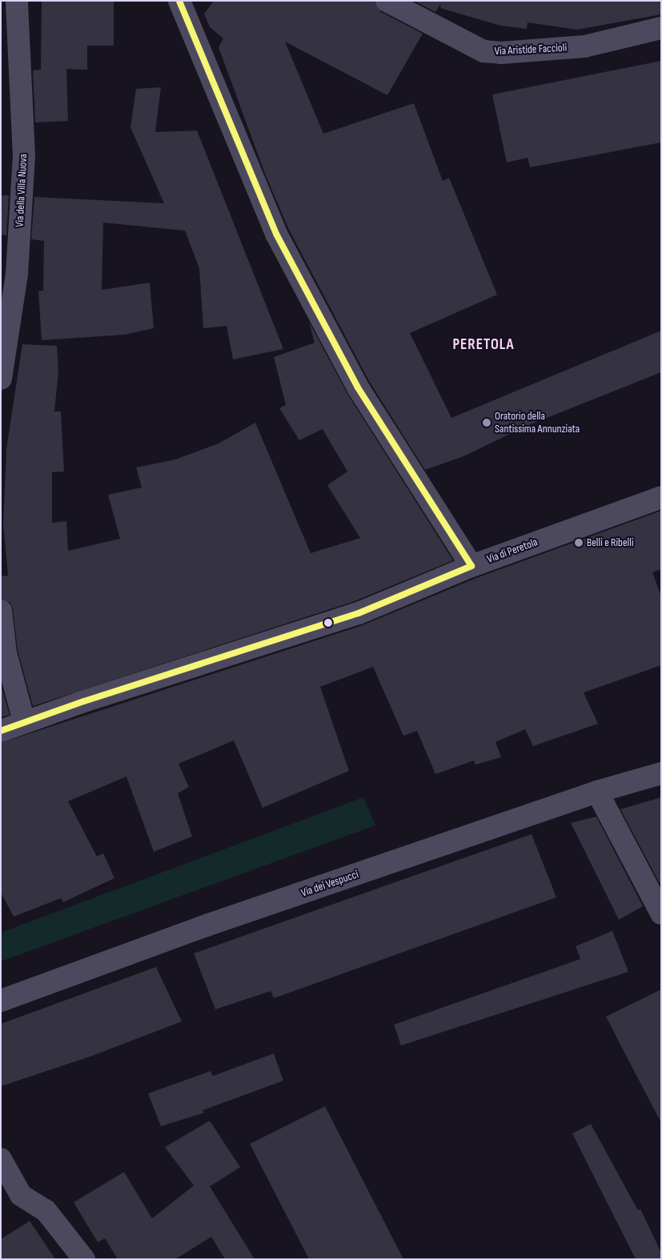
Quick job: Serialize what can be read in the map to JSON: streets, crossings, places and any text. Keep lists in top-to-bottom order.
{
  "streets": {
    "street": [
      "Via Aristide Faccioli",
      "Via della Villa Nuova",
      "Via di Peretola",
      "Via dei Vespucci"
    ]
  },
  "districts": ["PERETOLA"],
  "places": ["Oratorio della Santissima Annunziata", "Belli e Ribelli"]
}
